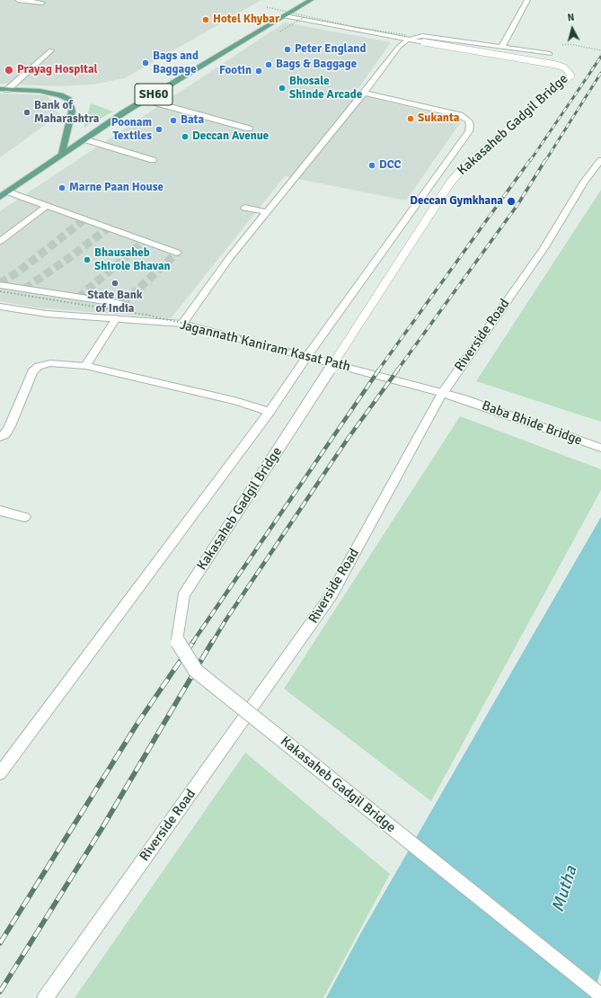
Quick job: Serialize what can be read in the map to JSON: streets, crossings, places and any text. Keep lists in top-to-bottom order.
{
  "streets": {
    "main road": ["SH60"],
    "street": [
      "Kakasaheb Gadgil Bridge",
      "Riverside Road",
      "Jagannath Kaniram Kasat Path",
      "Baba Bhide Bridge"
    ]
  },
  "crossings": [
    ["Riverside Road", "Jagannath Kaniram Kasat Path"],
    ["Jagannath Kaniram Kasat Path", "Baba Bhide Bridge"]
  ],
  "water": ["Mutha"],
  "places": [
    "Hotel Khybar",
    "Peter England",
    "Bags and Baggage",
    "Bags & Baggage",
    "Prayag Hospital",
    "Footin",
    "Bhosale Shinde Arcade",
    "Bank of Maharashtra",
    "Sukanta",
    "Bata",
    "Poonam Textiles",
    "Deccan Avenue",
    "DCC",
    "Marne Paan House",
    "Deccan Gymkhana",
    "Bhausaheb Shirole Bhavan",
    "State Bank of India"
  ],
  "north": "top"
}
